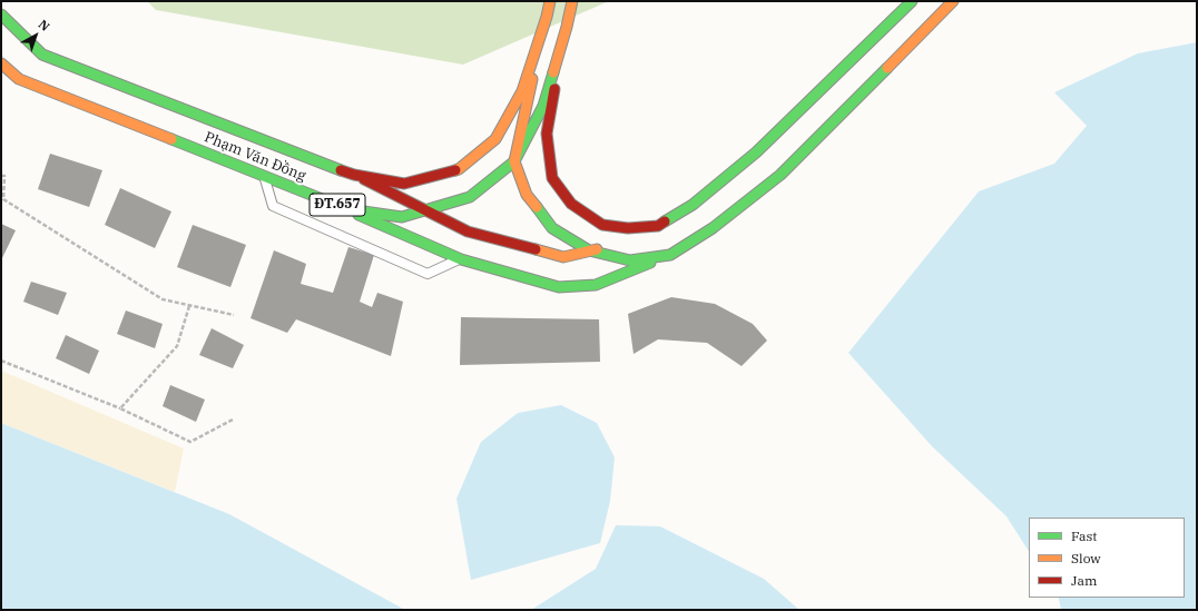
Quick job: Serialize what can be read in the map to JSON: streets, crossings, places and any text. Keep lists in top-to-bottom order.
{
  "streets": {
    "street": ["Phạm Văn Đồng", "ĐT.657"]
  },
  "legend": ["Fast", "Slow", "Jam"],
  "north": "top right"
}
